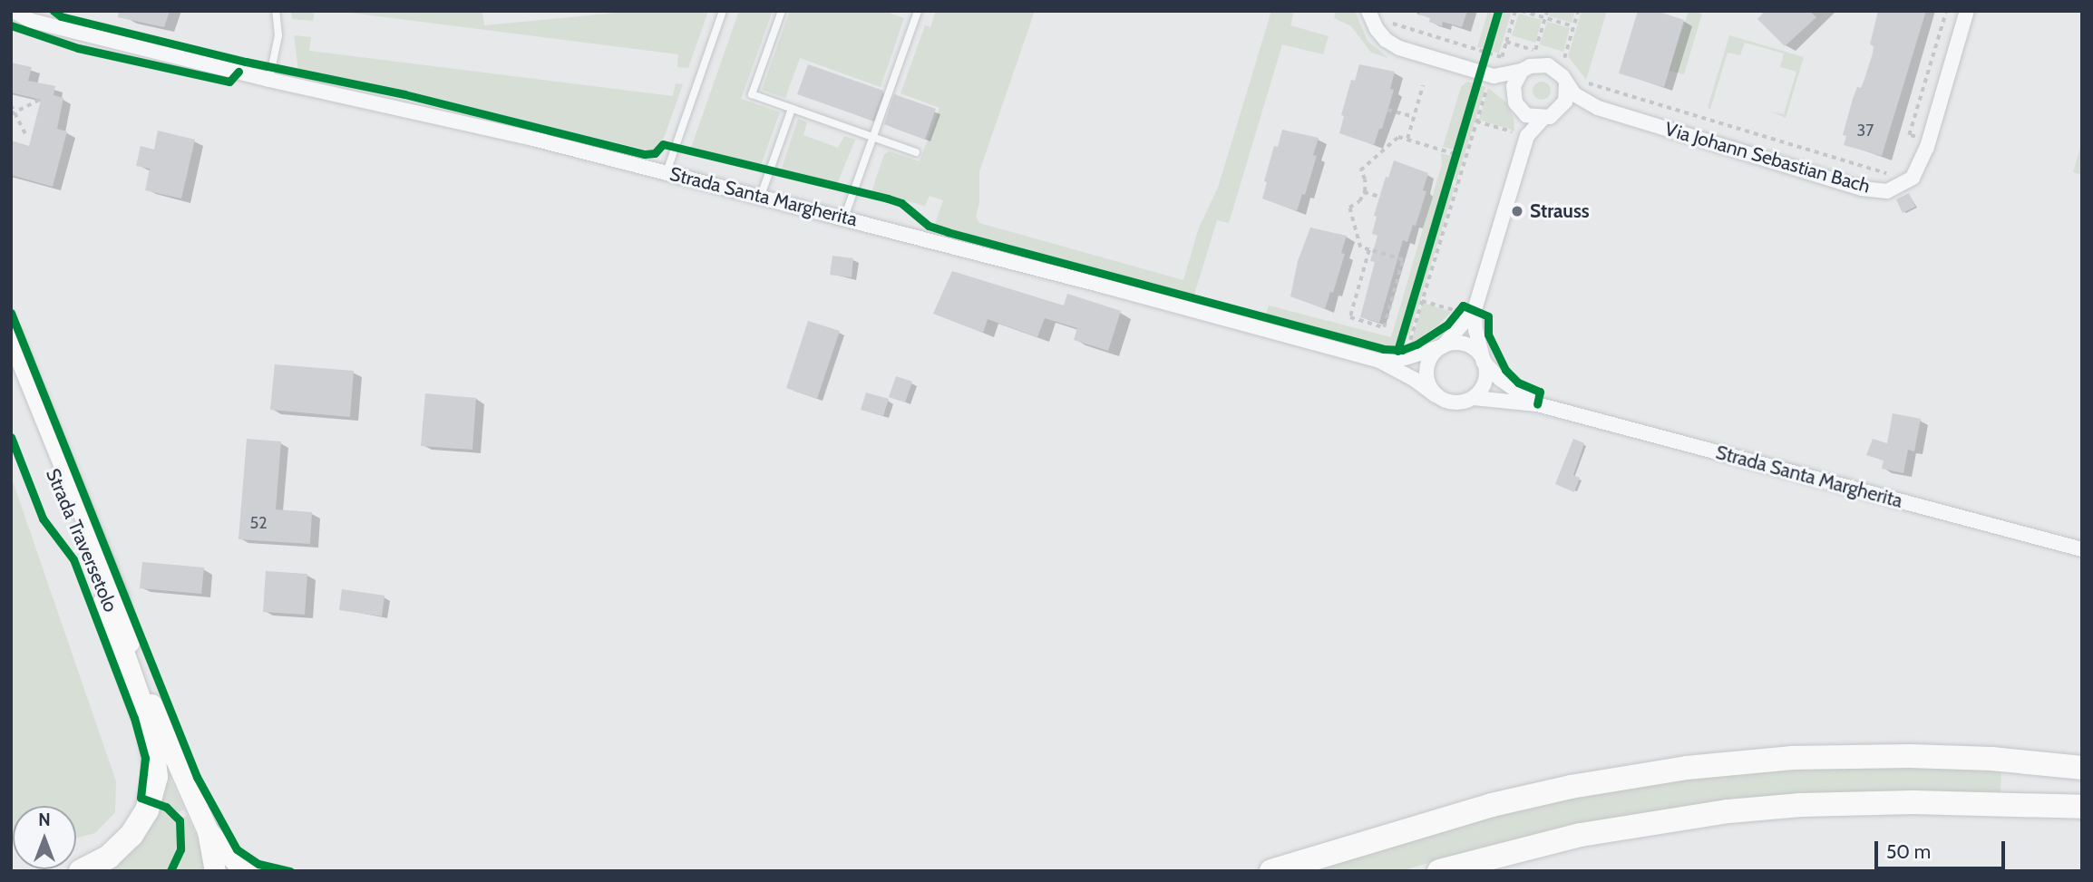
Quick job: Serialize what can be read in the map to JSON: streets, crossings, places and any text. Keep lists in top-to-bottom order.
{
  "streets": {
    "main road": ["Strada Traversetolo"],
    "street": ["Via Johann Sebastian Bach", "Strada Santa Margherita"]
  },
  "places": ["Strauss"],
  "house_numbers": ["37", "52"],
  "scale_bar": "50 m",
  "north": "top"
}
